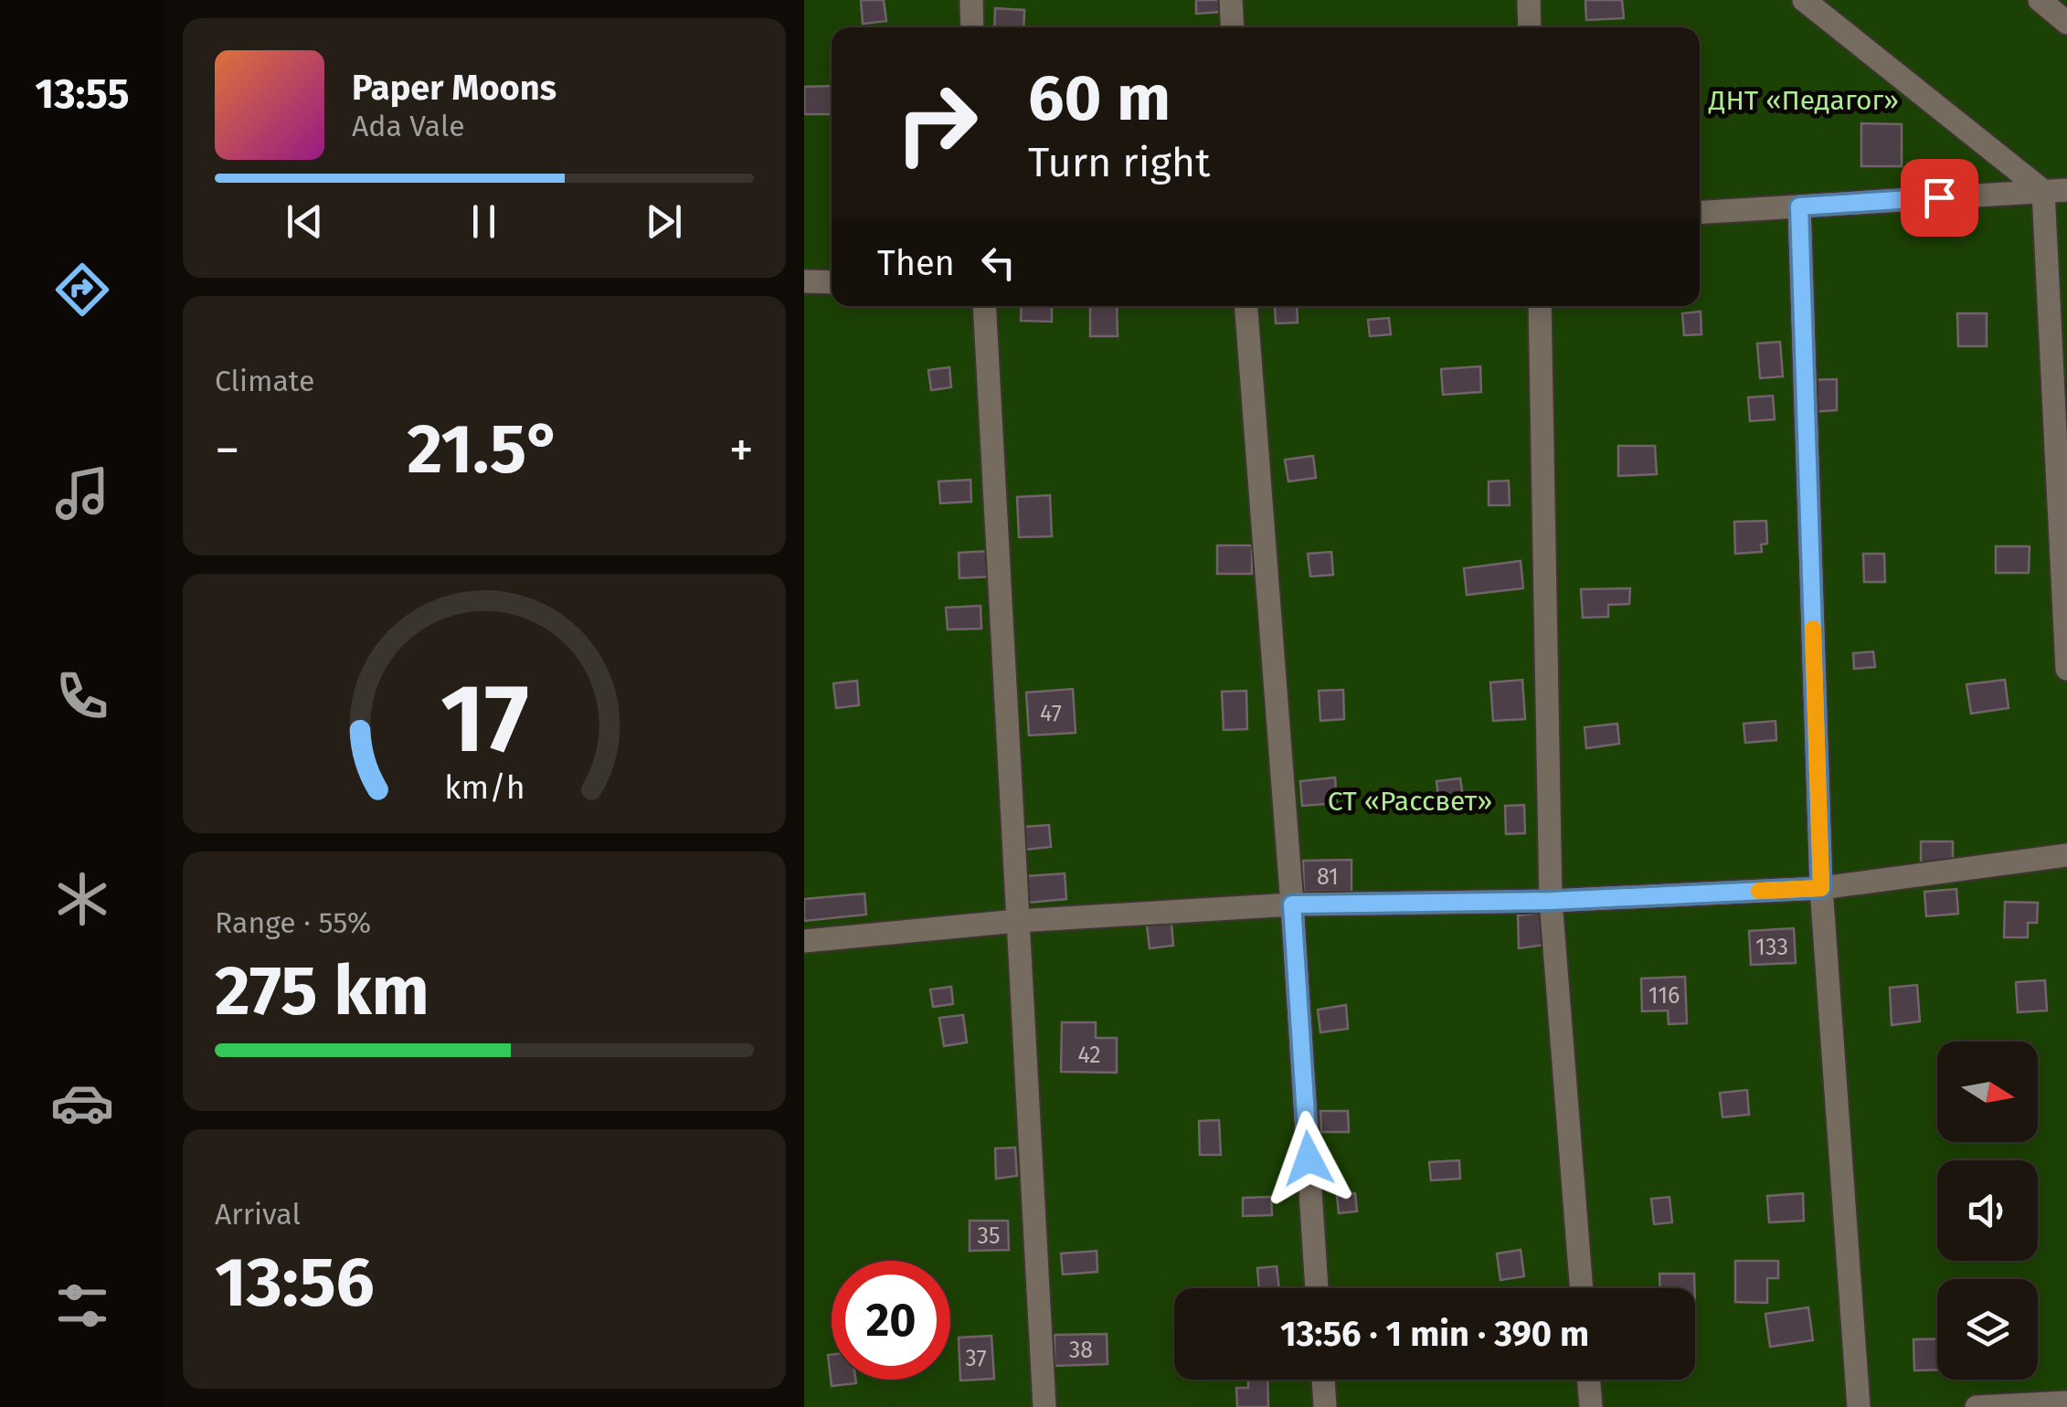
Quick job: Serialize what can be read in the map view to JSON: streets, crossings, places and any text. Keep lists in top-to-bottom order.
{
  "parks": ["ДНТ «Педагог»", "СТ «Рассвет»"],
  "house_numbers": [
    "47",
    "81",
    "133",
    "116",
    "42",
    "35",
    "38",
    "37"
  ],
  "north": "right",
  "page": {
    "tabs": "13:55",
    "turn": ["60 m", "Turn right"],
    "song": ["Paper Moons", "Ada Vale"],
    "then": "Then",
    "tile": [
      "Climate",
      ["Range · 55%", "275 km"],
      ["Arrival", "13:56"]
    ],
    "heat": ["−", "21.5°", "+"],
    "limit": "20",
    "trip": "13:56 · 1 min · 390 m",
    "gauge": ["17", "km/h"]
  }
}
